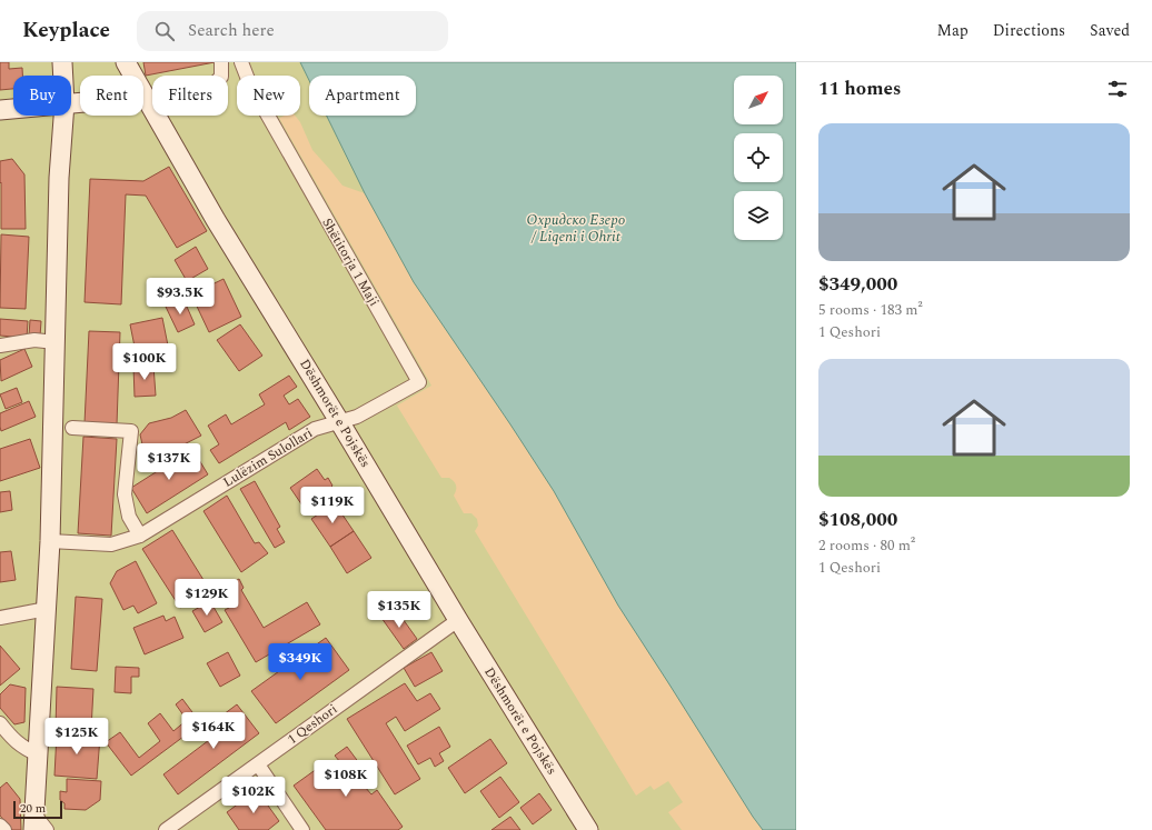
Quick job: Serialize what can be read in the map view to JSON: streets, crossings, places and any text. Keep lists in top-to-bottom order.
{
  "streets": {
    "street": [
      "Shëtitorja 1 Maji",
      "Dëshmorët e Pojskës",
      "Lulëzim Sulollari",
      "1 Qeshori"
    ]
  },
  "crossings": [
    ["Shëtitorja 1 Maji", "Dëshmorët e Pojskës"],
    ["Shëtitorja 1 Maji", "Lulëzim Sulollari"],
    ["Dëshmorët e Pojskës", "Lulëzim Sulollari"],
    ["Dëshmorët e Pojskës", "1 Qeshori"]
  ],
  "water": ["Охридско Езеро / Liqeni i Ohrit"],
  "scale_bar": "20 m",
  "north": "top right",
  "page": {
    "header": "Keyplace",
    "search": "Search here",
    "nav": ["Map", "Directions", "Saved"],
    "heading": "11 homes",
    "chip": [
      "Buy",
      "Rent",
      "Filters",
      "New",
      "Apartment"
    ],
    "list": [
      {
        "name": "$349,000",
        "note": "5 rooms · 183 m² · 1 Qeshori"
      },
      {
        "name": "$108,000",
        "note": "2 rooms · 80 m² · 1 Qeshori"
      }
    ],
    "price": [
      "$93.5K",
      "$100K",
      "$137K",
      "$119K",
      "$129K",
      "$135K",
      "$349K",
      "$164K",
      "$125K",
      "$108K",
      "$102K"
    ],
    "scale": "20 m"
  }
}
